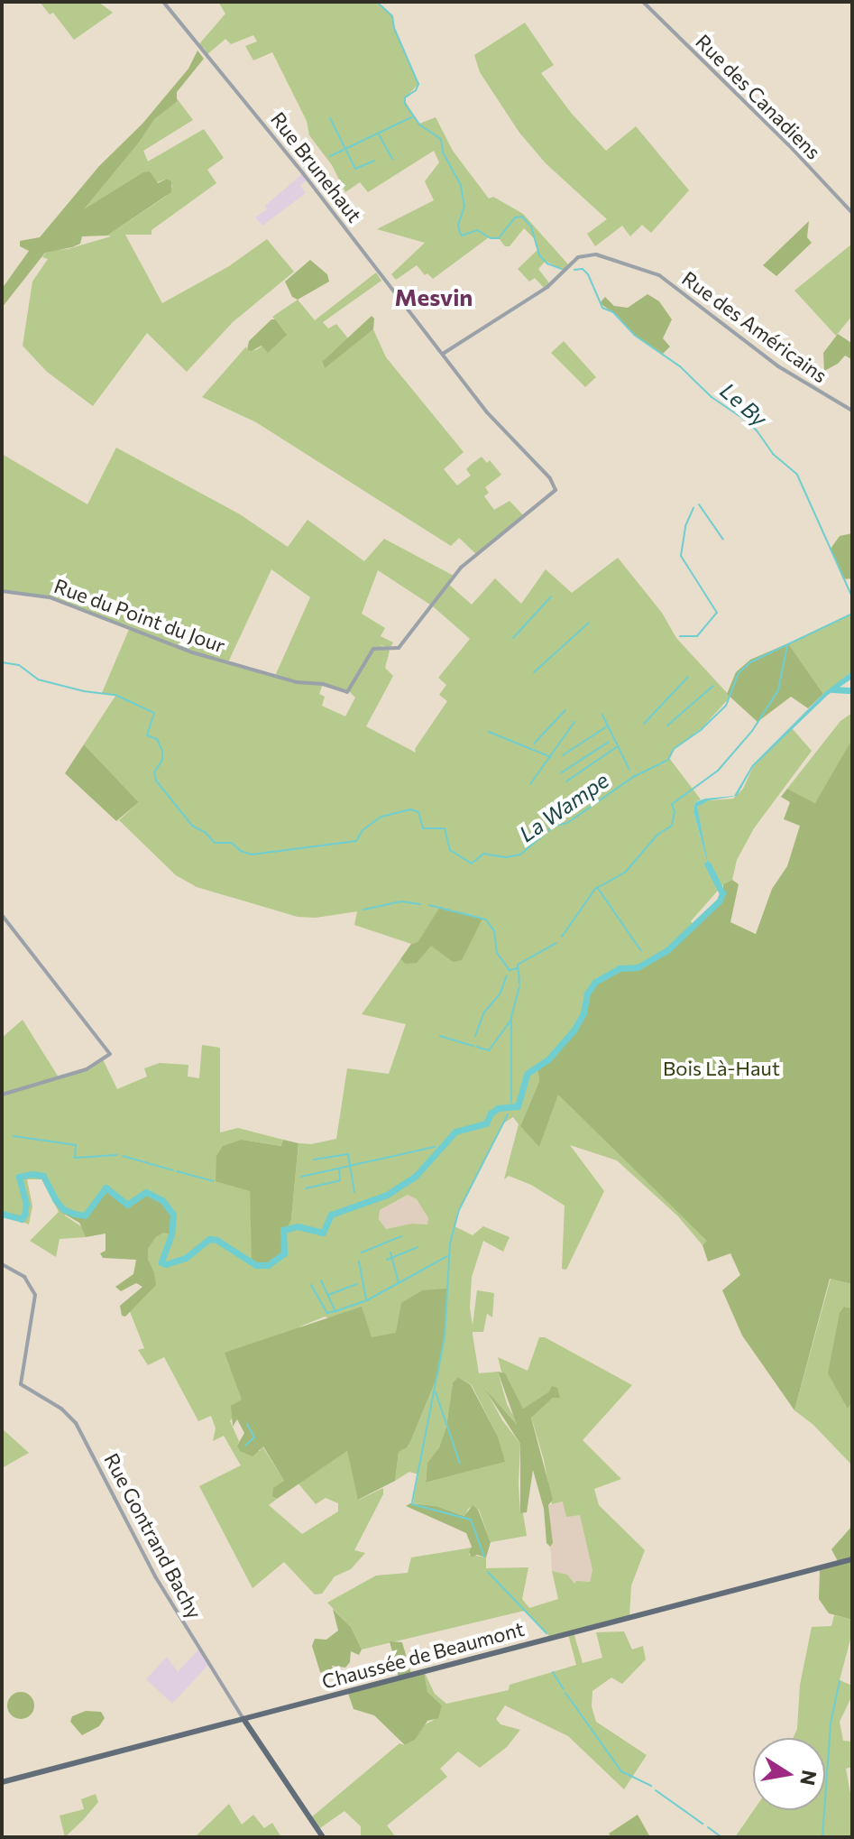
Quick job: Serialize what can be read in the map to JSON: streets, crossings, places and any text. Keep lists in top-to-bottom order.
{
  "streets": {
    "main road": ["Chaussée de Beaumont"],
    "street": [
      "Rue des Canadiens",
      "Rue Brunehaut",
      "Rue des Américains",
      "Rue du Point du Jour",
      "Rue Gontrand Bachy"
    ]
  },
  "crossings": [
    ["Rue Brunehaut", "Rue des Américains"],
    ["Rue Brunehaut", "Rue du Point du Jour"],
    ["Rue des Américains", "Rue du Point du Jour"],
    ["Rue Gontrand Bachy", "Chaussée de Beaumont"]
  ],
  "districts": ["Mesvin"],
  "water": ["Le By", "La Wampe"],
  "parks": ["Bois Là-Haut"],
  "north": "right"
}
